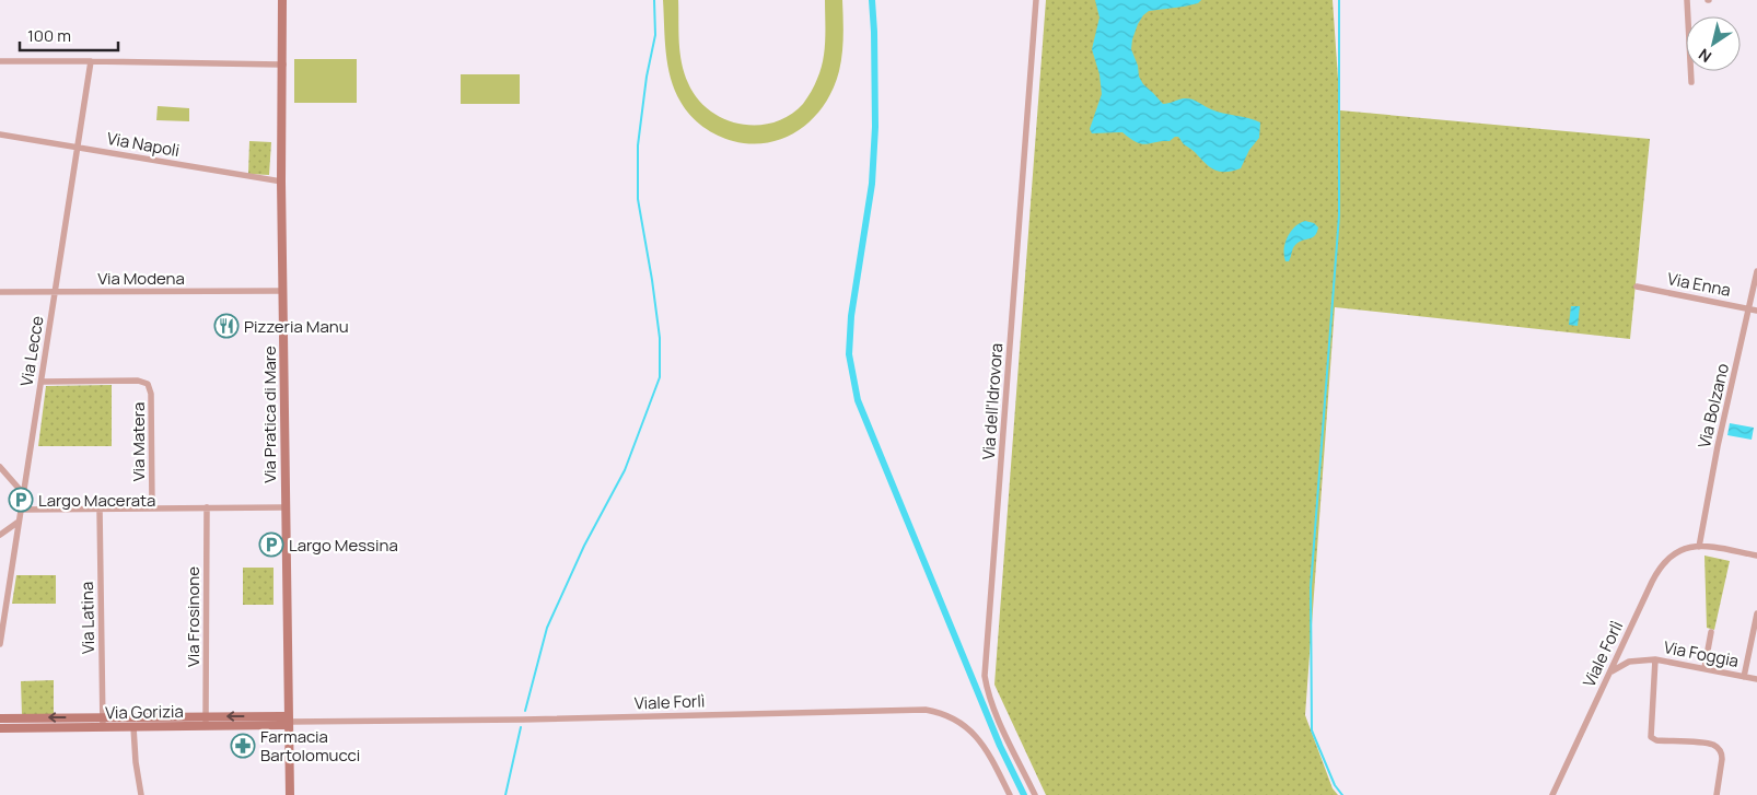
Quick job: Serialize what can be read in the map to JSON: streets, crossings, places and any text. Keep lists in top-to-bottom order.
{
  "streets": {
    "street": [
      "Via Napoli",
      "Via Modena",
      "Via Enna",
      "Via Lecce",
      "Via dell'Idrovora",
      "Via Bolzano",
      "Via Pratica di Mare",
      "Via Matera",
      "Via Frosinone",
      "Via Latina",
      "Viale Forlì",
      "Via Foggia",
      "Via Gorizia"
    ]
  },
  "crossings": [
    ["Via Napoli", "Via Lecce"],
    ["Via Napoli", "Via Pratica di Mare"],
    ["Via Modena", "Via Lecce"],
    ["Via Modena", "Via Pratica di Mare"],
    ["Via Enna", "Via Bolzano"],
    ["Via Lecce", "Via Matera"],
    ["Via Bolzano", "Viale Forlì"],
    ["Via Pratica di Mare", "Viale Forlì"],
    ["Via Pratica di Mare", "Via Gorizia"],
    ["Via Frosinone", "Via Gorizia"],
    ["Via Latina", "Via Gorizia"],
    ["Viale Forlì", "Via Foggia"],
    ["Viale Forlì", "Via Gorizia"]
  ],
  "places": {
    "restaurant": ["Pizzeria Manu"],
    "parking": ["Largo Macerata", "Largo Messina"],
    "pharmacy": ["Farmacia Bartolomucci"]
  },
  "scale_bar": "100 m",
  "north": "bottom left"
}
